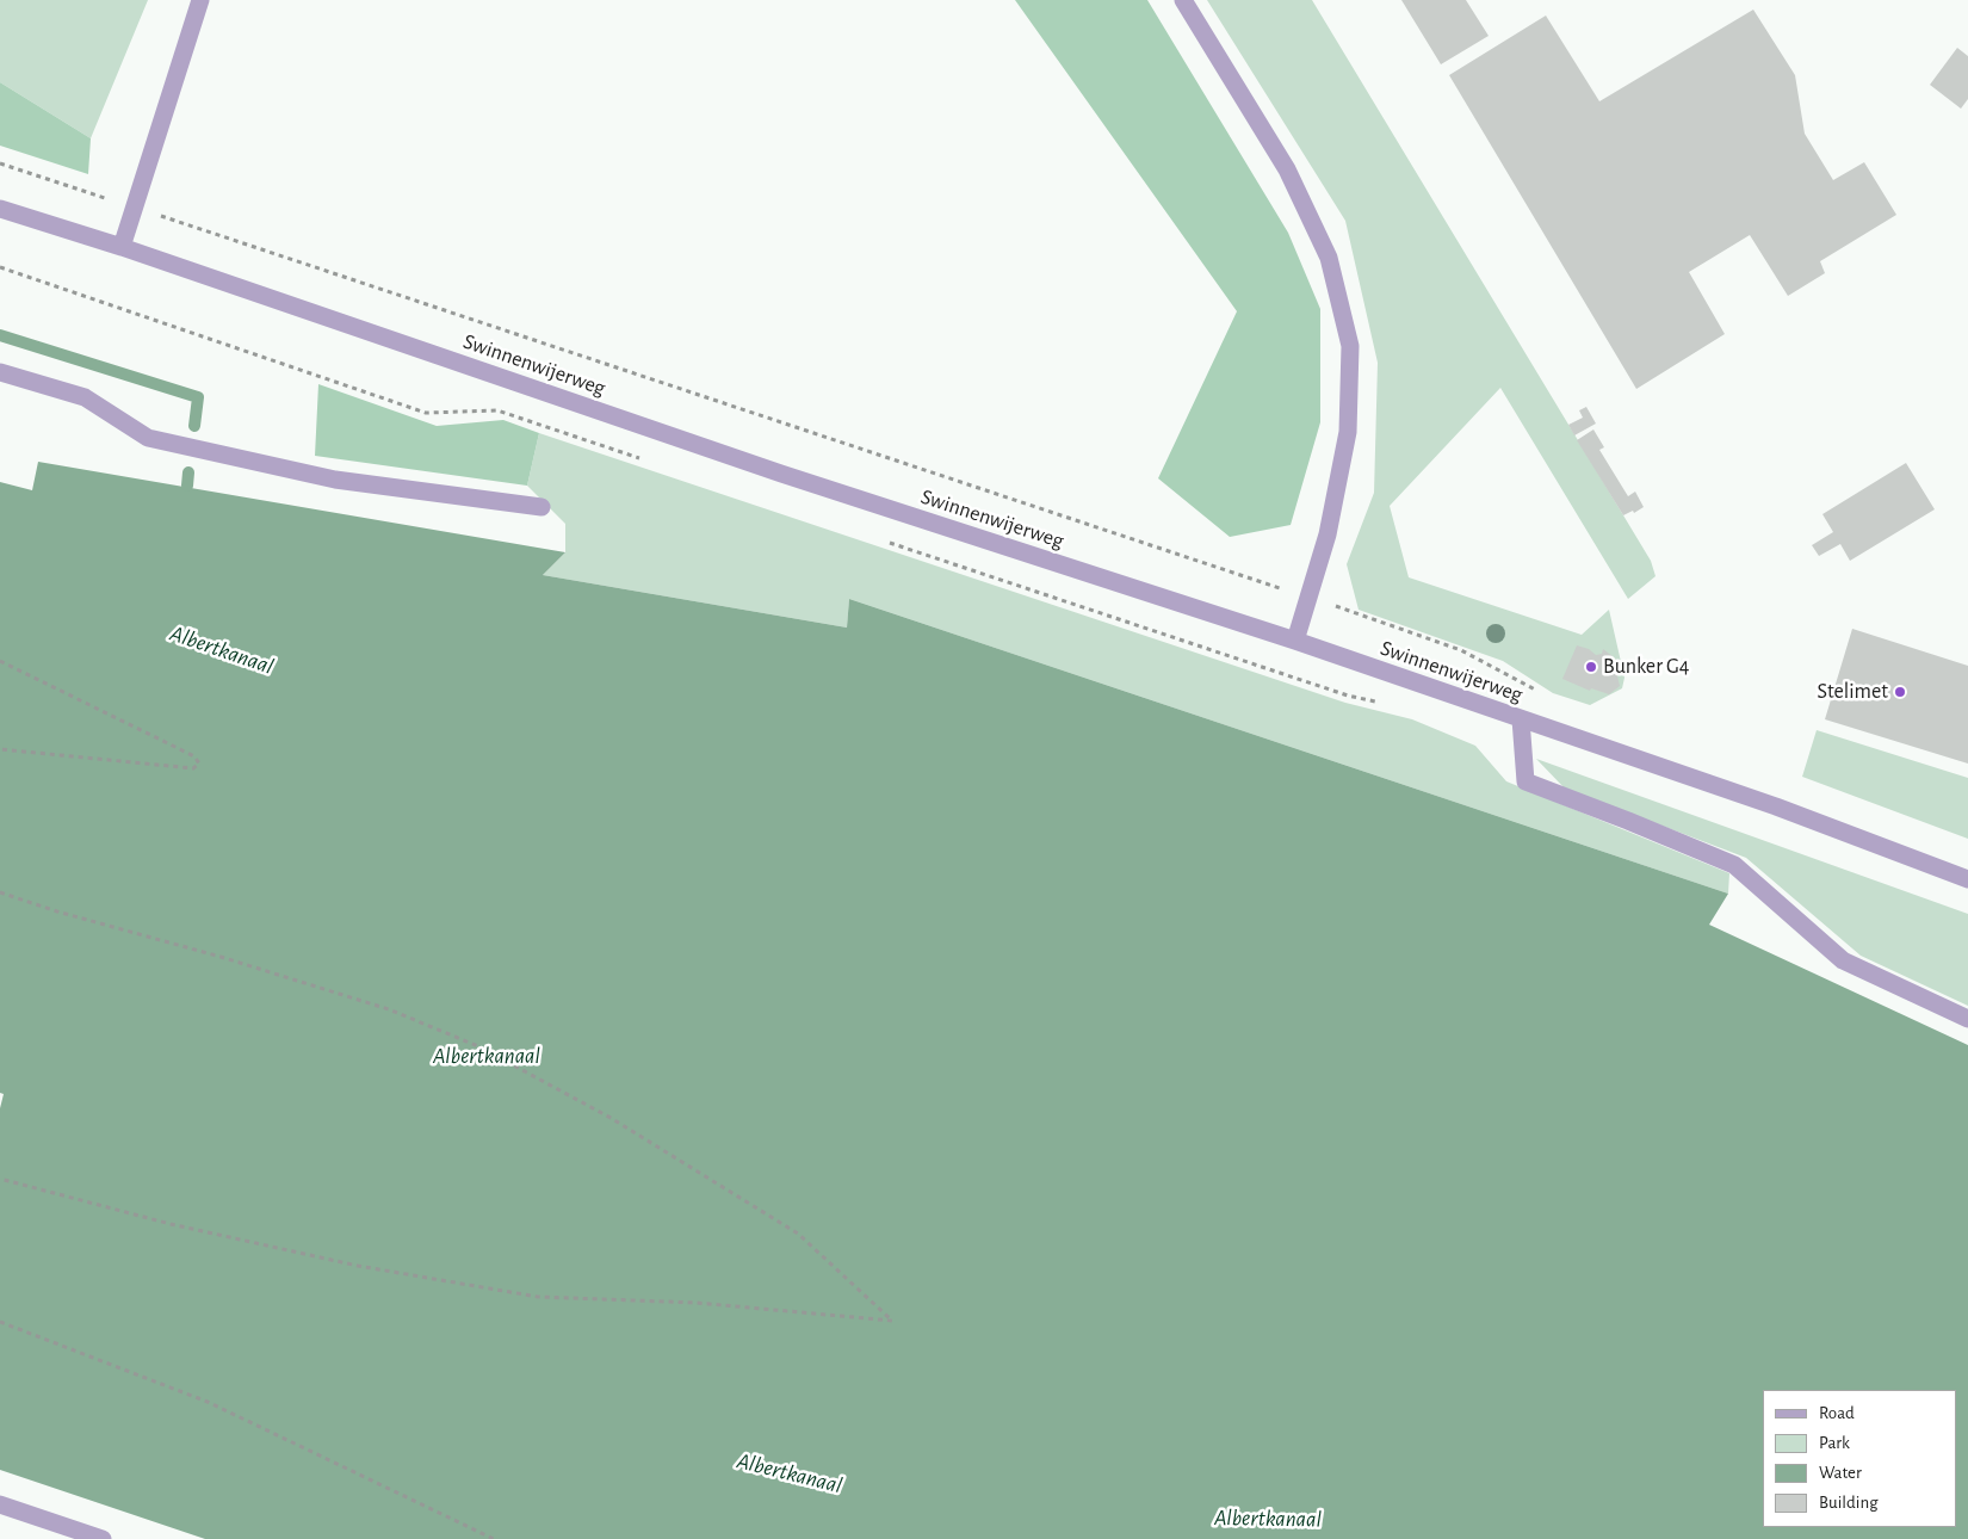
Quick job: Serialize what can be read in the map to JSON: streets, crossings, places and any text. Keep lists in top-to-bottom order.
{
  "streets": {
    "street": ["Swinnenwijerweg"]
  },
  "water": ["Albertkanaal"],
  "places": ["Bunker G4", "Stelimet"],
  "legend": [
    "Road",
    "Park",
    "Water",
    "Building"
  ]
}
